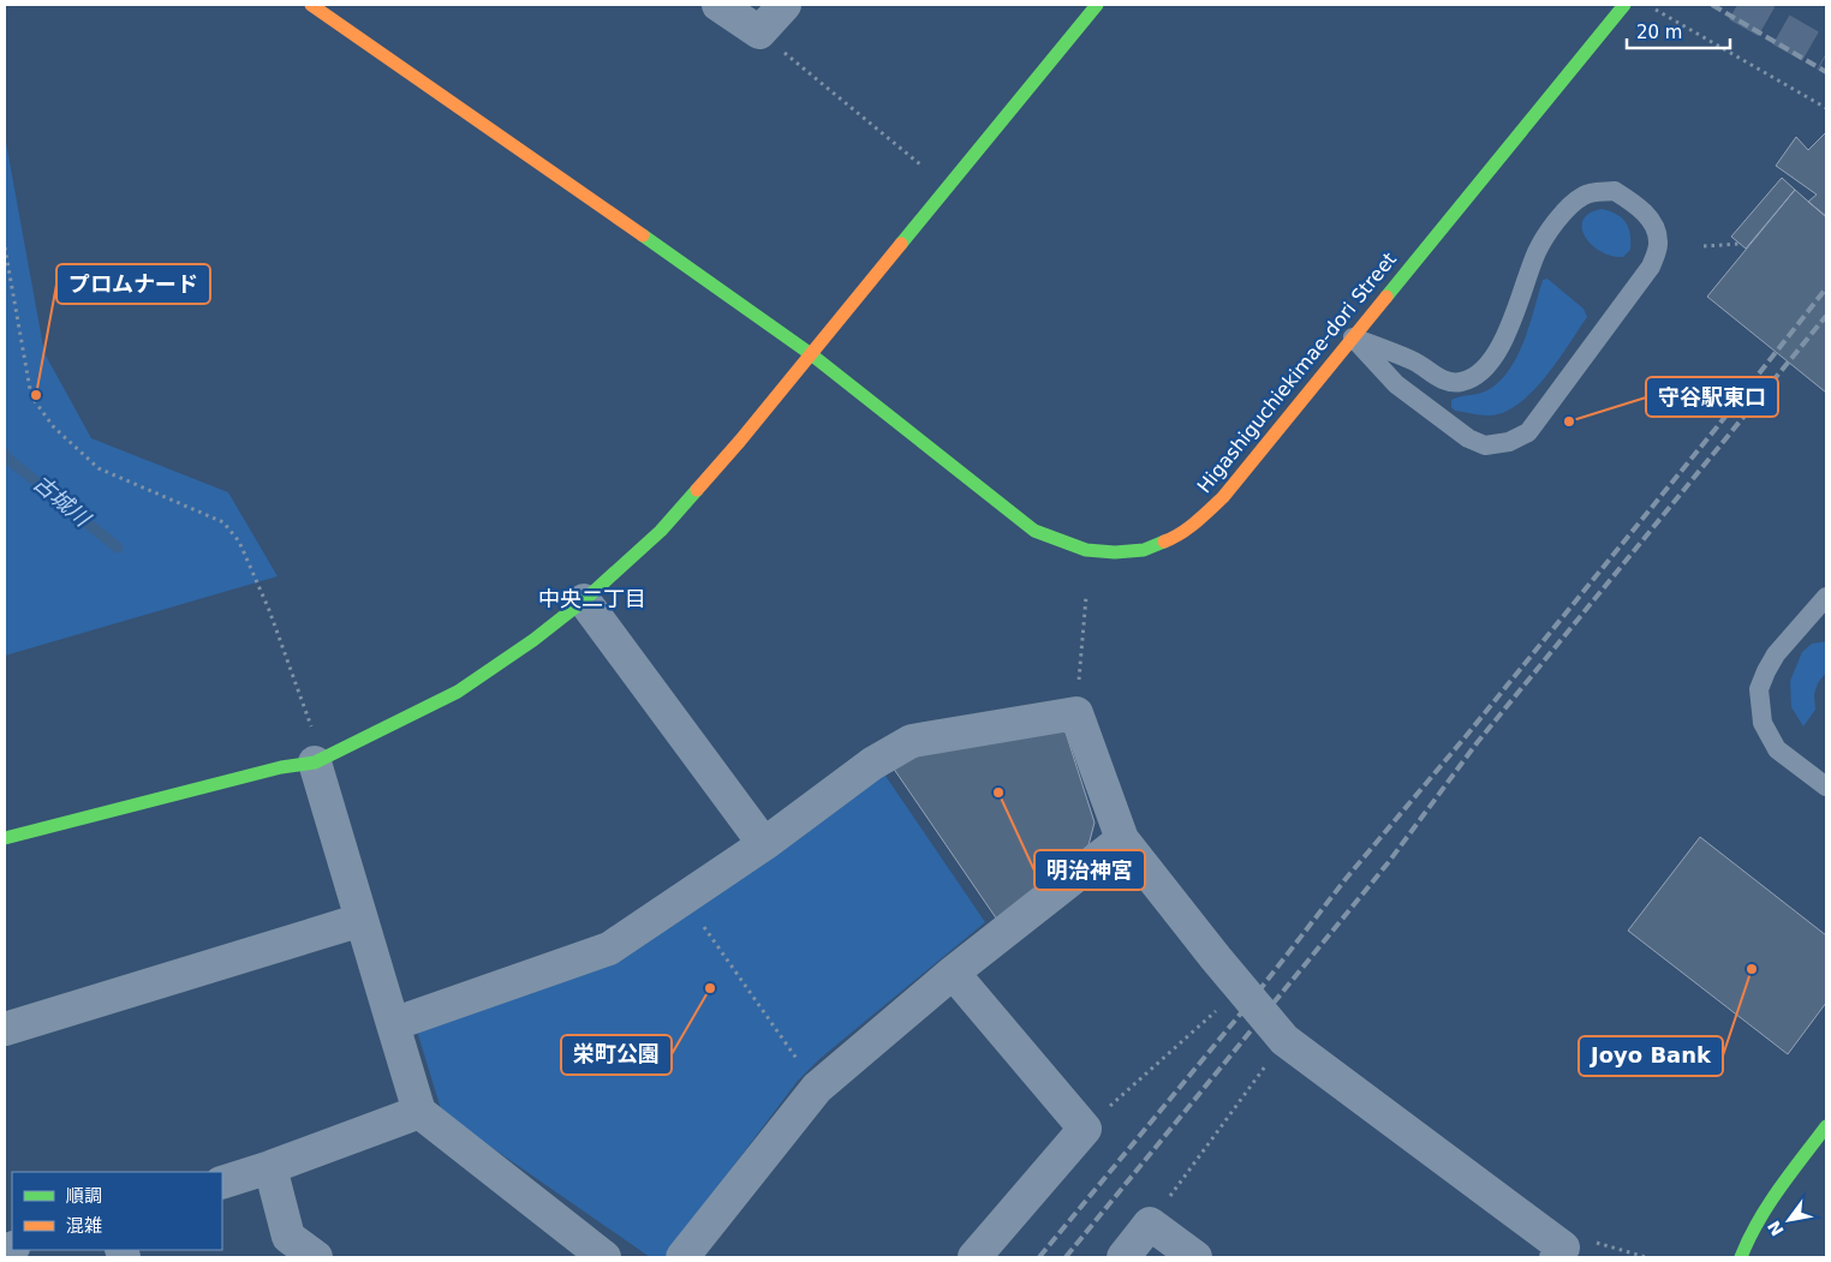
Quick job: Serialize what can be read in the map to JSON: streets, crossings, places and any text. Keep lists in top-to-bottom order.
{
  "streets": {
    "street": ["Higashiguchiekimae-dori Street"]
  },
  "districts": ["中央二丁目"],
  "water": ["古城川"],
  "places": [
    "プロムナード",
    "守谷駅東口",
    "明治神宮",
    "Joyo Bank",
    "栄町公園"
  ],
  "legend": ["順調", "混雑"],
  "scale_bar": "20 m",
  "north": "bottom left"
}
